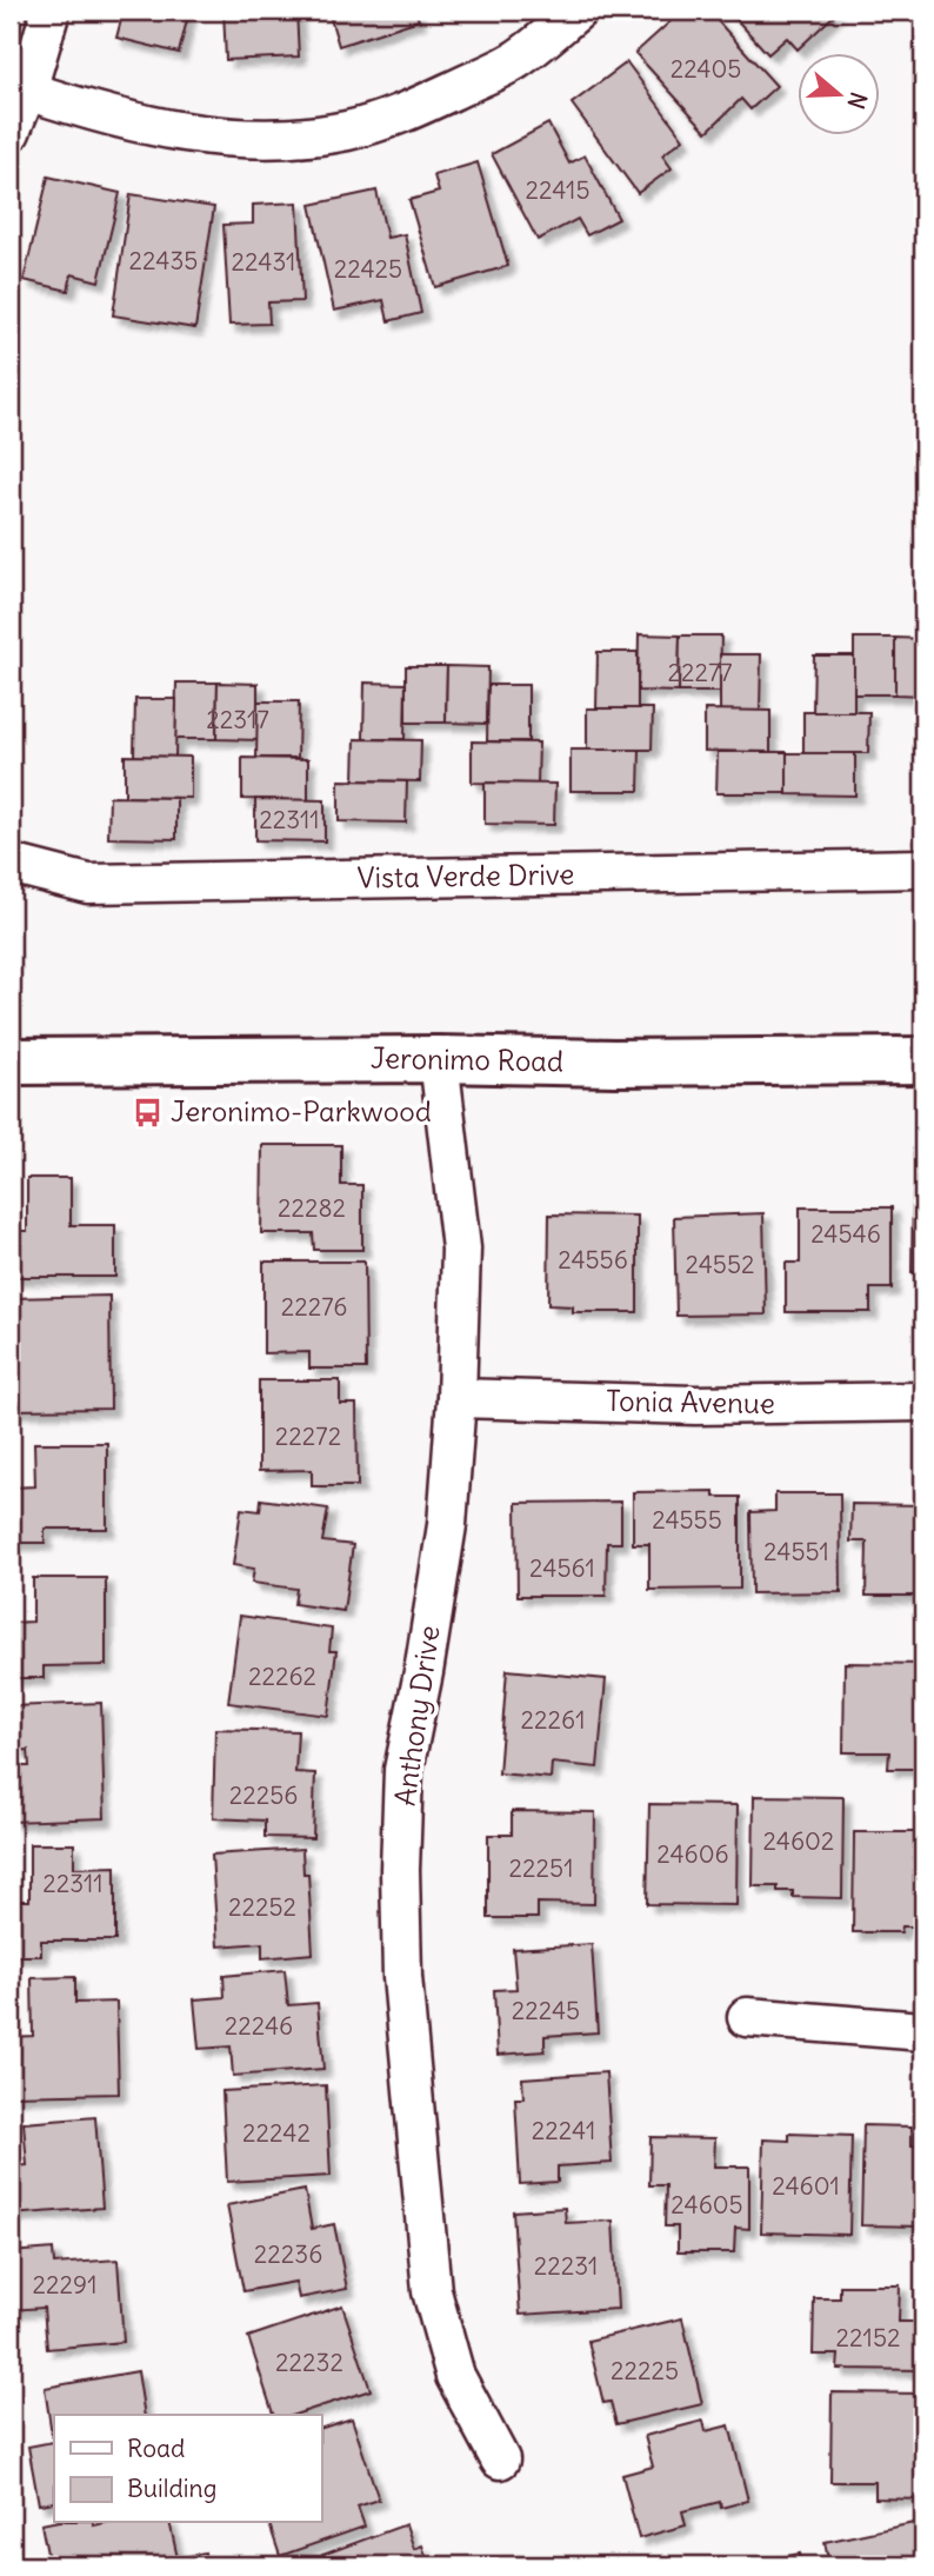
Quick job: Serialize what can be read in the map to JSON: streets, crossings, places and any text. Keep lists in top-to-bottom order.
{
  "streets": {
    "main road": ["Jeronimo Road"],
    "street": ["Vista Verde Drive", "Tonia Avenue", "Anthony Drive"]
  },
  "crossings": [
    ["Jeronimo Road", "Anthony Drive"],
    ["Tonia Avenue", "Anthony Drive"]
  ],
  "places": {
    "bus stop": ["Jeronimo-Parkwood"]
  },
  "house_numbers": [
    "22405",
    "22415",
    "22435",
    "22431",
    "22425",
    "22277",
    "22317",
    "22311",
    "22282",
    "24546",
    "24556",
    "24552",
    "22276",
    "22272",
    "24555",
    "24551",
    "24561",
    "22262",
    "22261",
    "22256",
    "24602",
    "24606",
    "22251",
    "22311",
    "22252",
    "22245",
    "22246",
    "22241",
    "22242",
    "24601",
    "24605",
    "22236",
    "22231",
    "22291",
    "22152",
    "22232",
    "22225"
  ],
  "legend": ["Road", "Building"],
  "north": "right"
}
